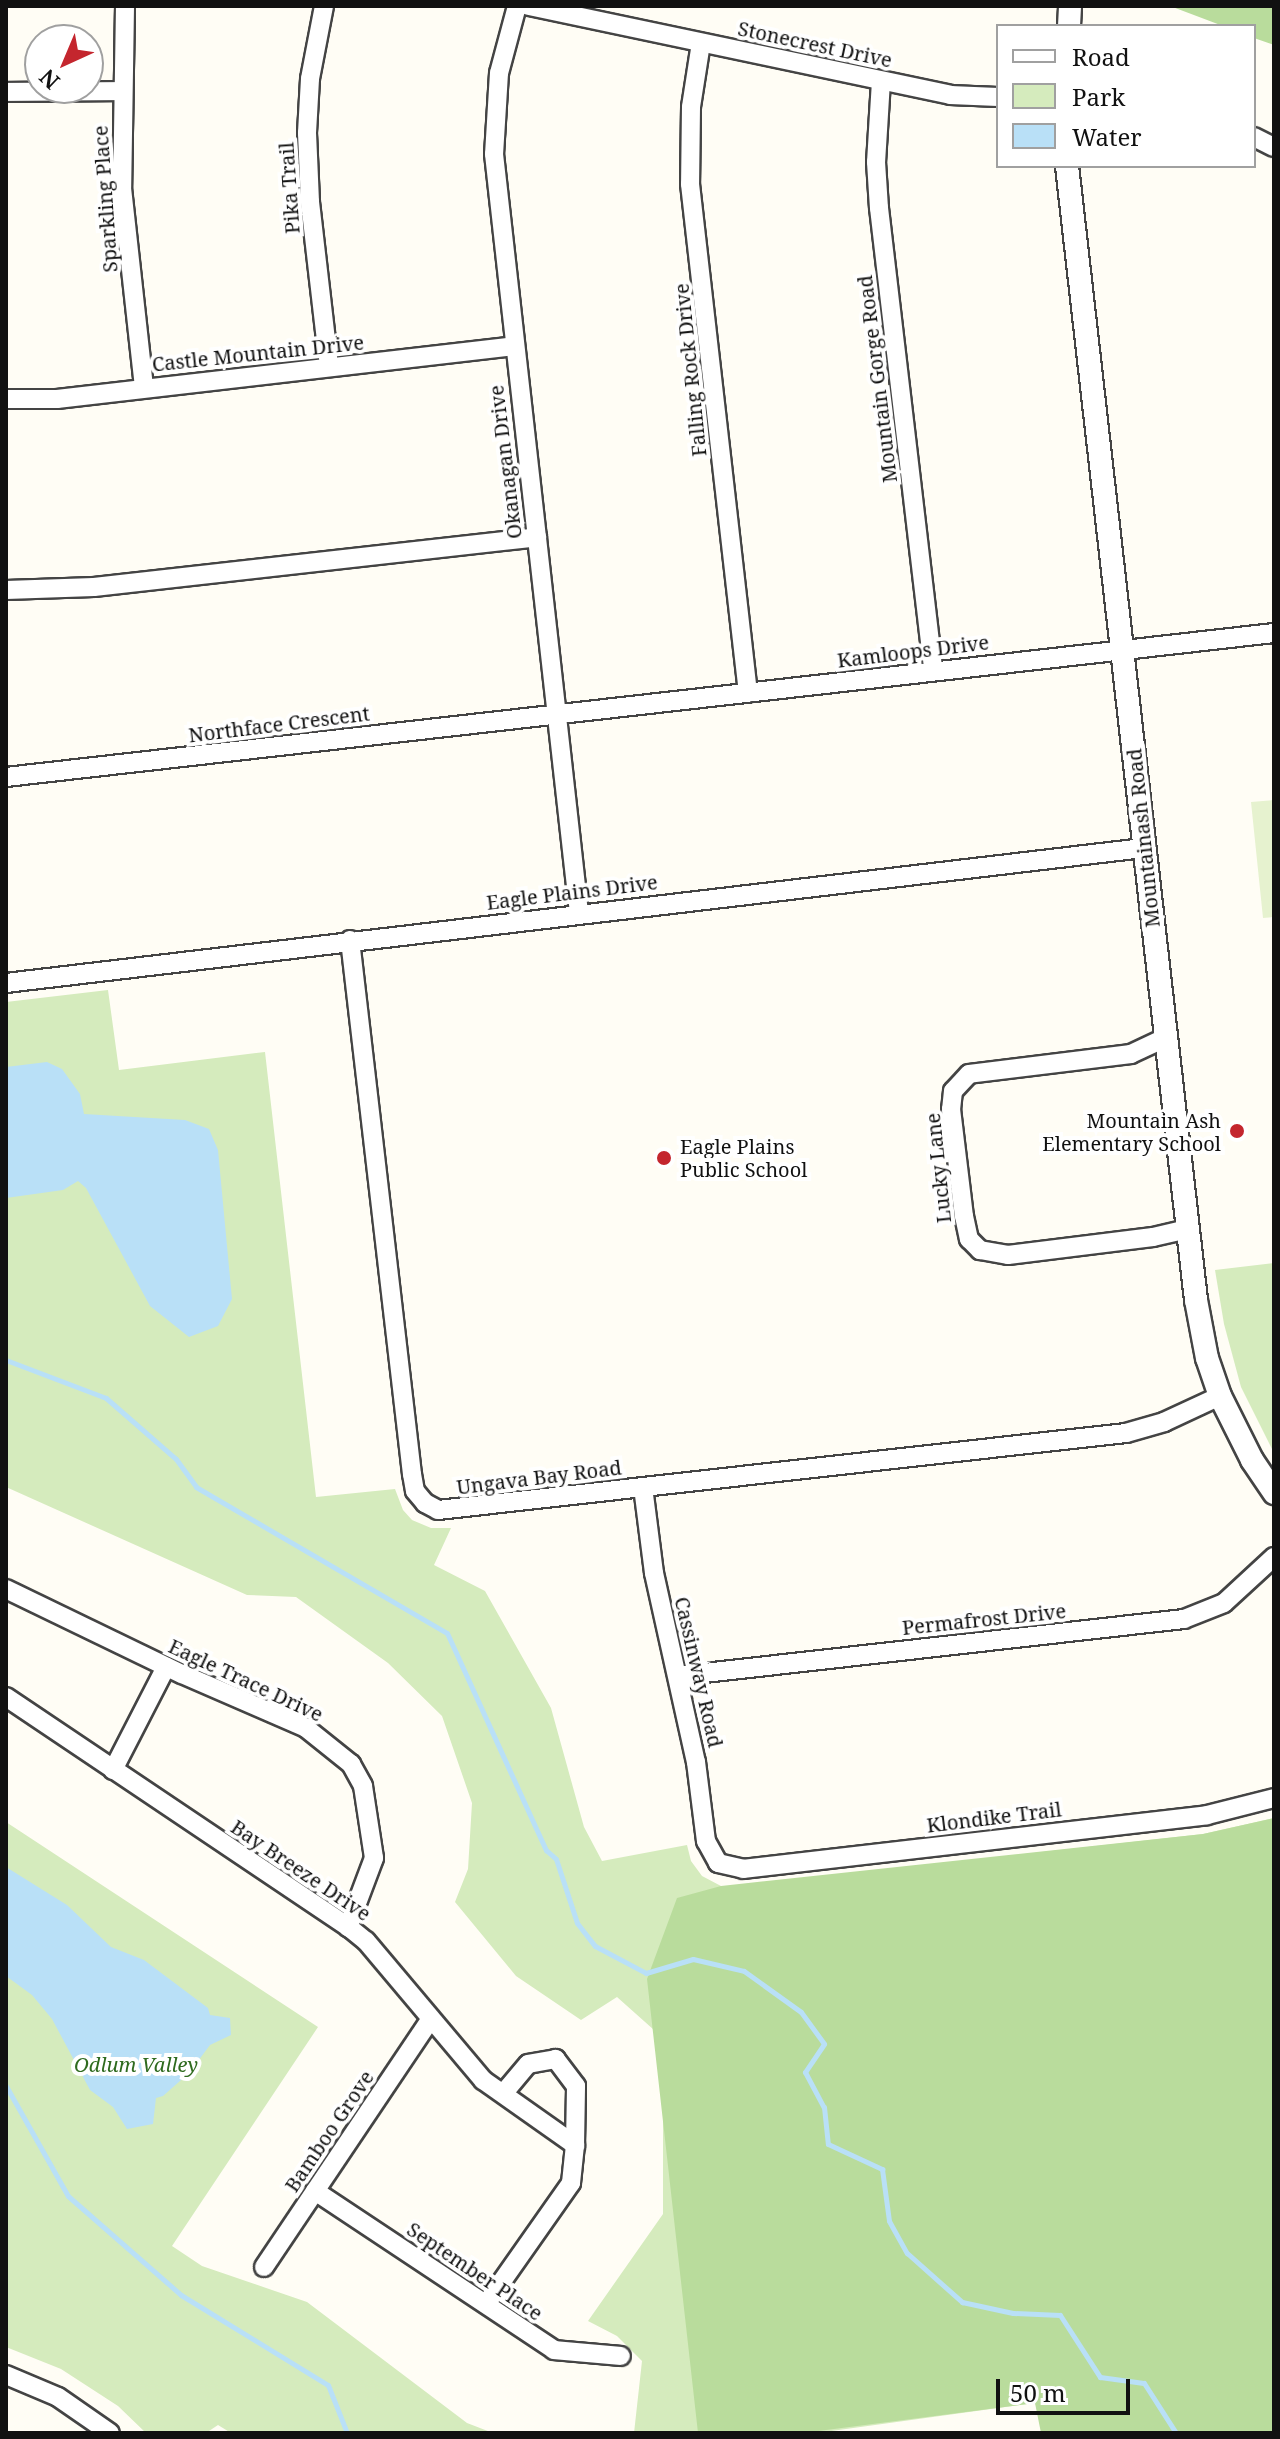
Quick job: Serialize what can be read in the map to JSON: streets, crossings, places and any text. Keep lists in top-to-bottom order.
{
  "streets": {
    "street": [
      "Stonecrest Drive",
      "Pika Trail",
      "Sparkling Place",
      "Castle Mountain Drive",
      "Falling Rock Drive",
      "Mountain Gorge Road",
      "Okanagan Drive",
      "Kamloops Drive",
      "Northface Crescent",
      "Mountainash Road",
      "Eagle Plains Drive",
      "Lucky Lane",
      "Ungava Bay Road",
      "Permafrost Drive",
      "Cassinway Road",
      "Eagle Trace Drive",
      "Klondike Trail",
      "Bay Breeze Drive",
      "Bamboo Grove",
      "September Place"
    ]
  },
  "crossings": [
    ["Stonecrest Drive", "Falling Rock Drive"],
    ["Stonecrest Drive", "Mountain Gorge Road"],
    ["Pika Trail", "Castle Mountain Drive"],
    ["Sparkling Place", "Castle Mountain Drive"],
    ["Castle Mountain Drive", "Okanagan Drive"],
    ["Falling Rock Drive", "Kamloops Drive"],
    ["Mountain Gorge Road", "Kamloops Drive"],
    ["Okanagan Drive", "Kamloops Drive"],
    ["Okanagan Drive", "Northface Crescent"],
    ["Okanagan Drive", "Eagle Plains Drive"],
    ["Kamloops Drive", "Northface Crescent"],
    ["Kamloops Drive", "Mountainash Road"],
    ["Mountainash Road", "Eagle Plains Drive"],
    ["Mountainash Road", "Lucky Lane"],
    ["Mountainash Road", "Ungava Bay Road"],
    ["Eagle Plains Drive", "Ungava Bay Road"],
    ["Ungava Bay Road", "Cassinway Road"],
    ["Permafrost Drive", "Cassinway Road"],
    ["Cassinway Road", "Klondike Trail"],
    ["Eagle Trace Drive", "Bay Breeze Drive"],
    ["Bay Breeze Drive", "Bamboo Grove"],
    ["Bamboo Grove", "September Place"]
  ],
  "parks": ["Odlum Valley"],
  "places": ["Mountain Ash Elementary School", "Eagle Plains Public School"],
  "legend": ["Road", "Park", "Water"],
  "scale_bar": "50 m",
  "north": "bottom left"
}
